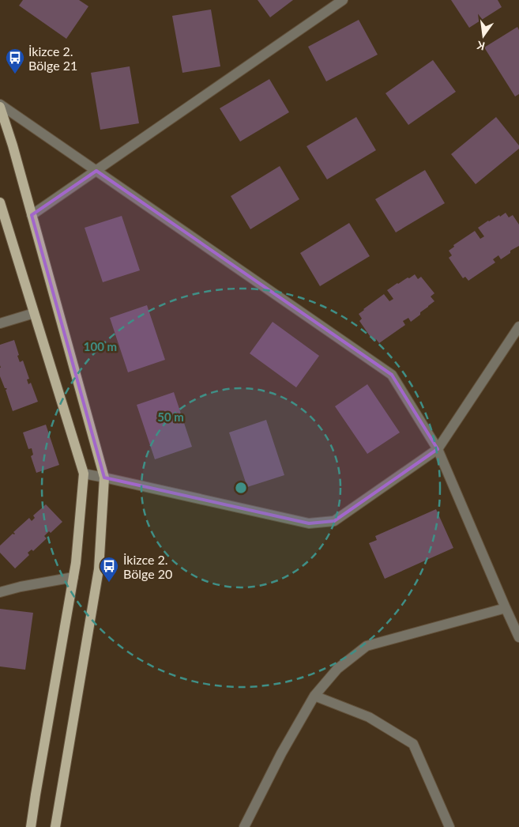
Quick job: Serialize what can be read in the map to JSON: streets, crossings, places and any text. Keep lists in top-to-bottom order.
{
  "places": {
    "bus stop": ["İkizce 2. Bölge 21", "İkizce 2. Bölge 20"]
  },
  "north": "bottom",
  "rings": ["100 m", "50 m"]
}
